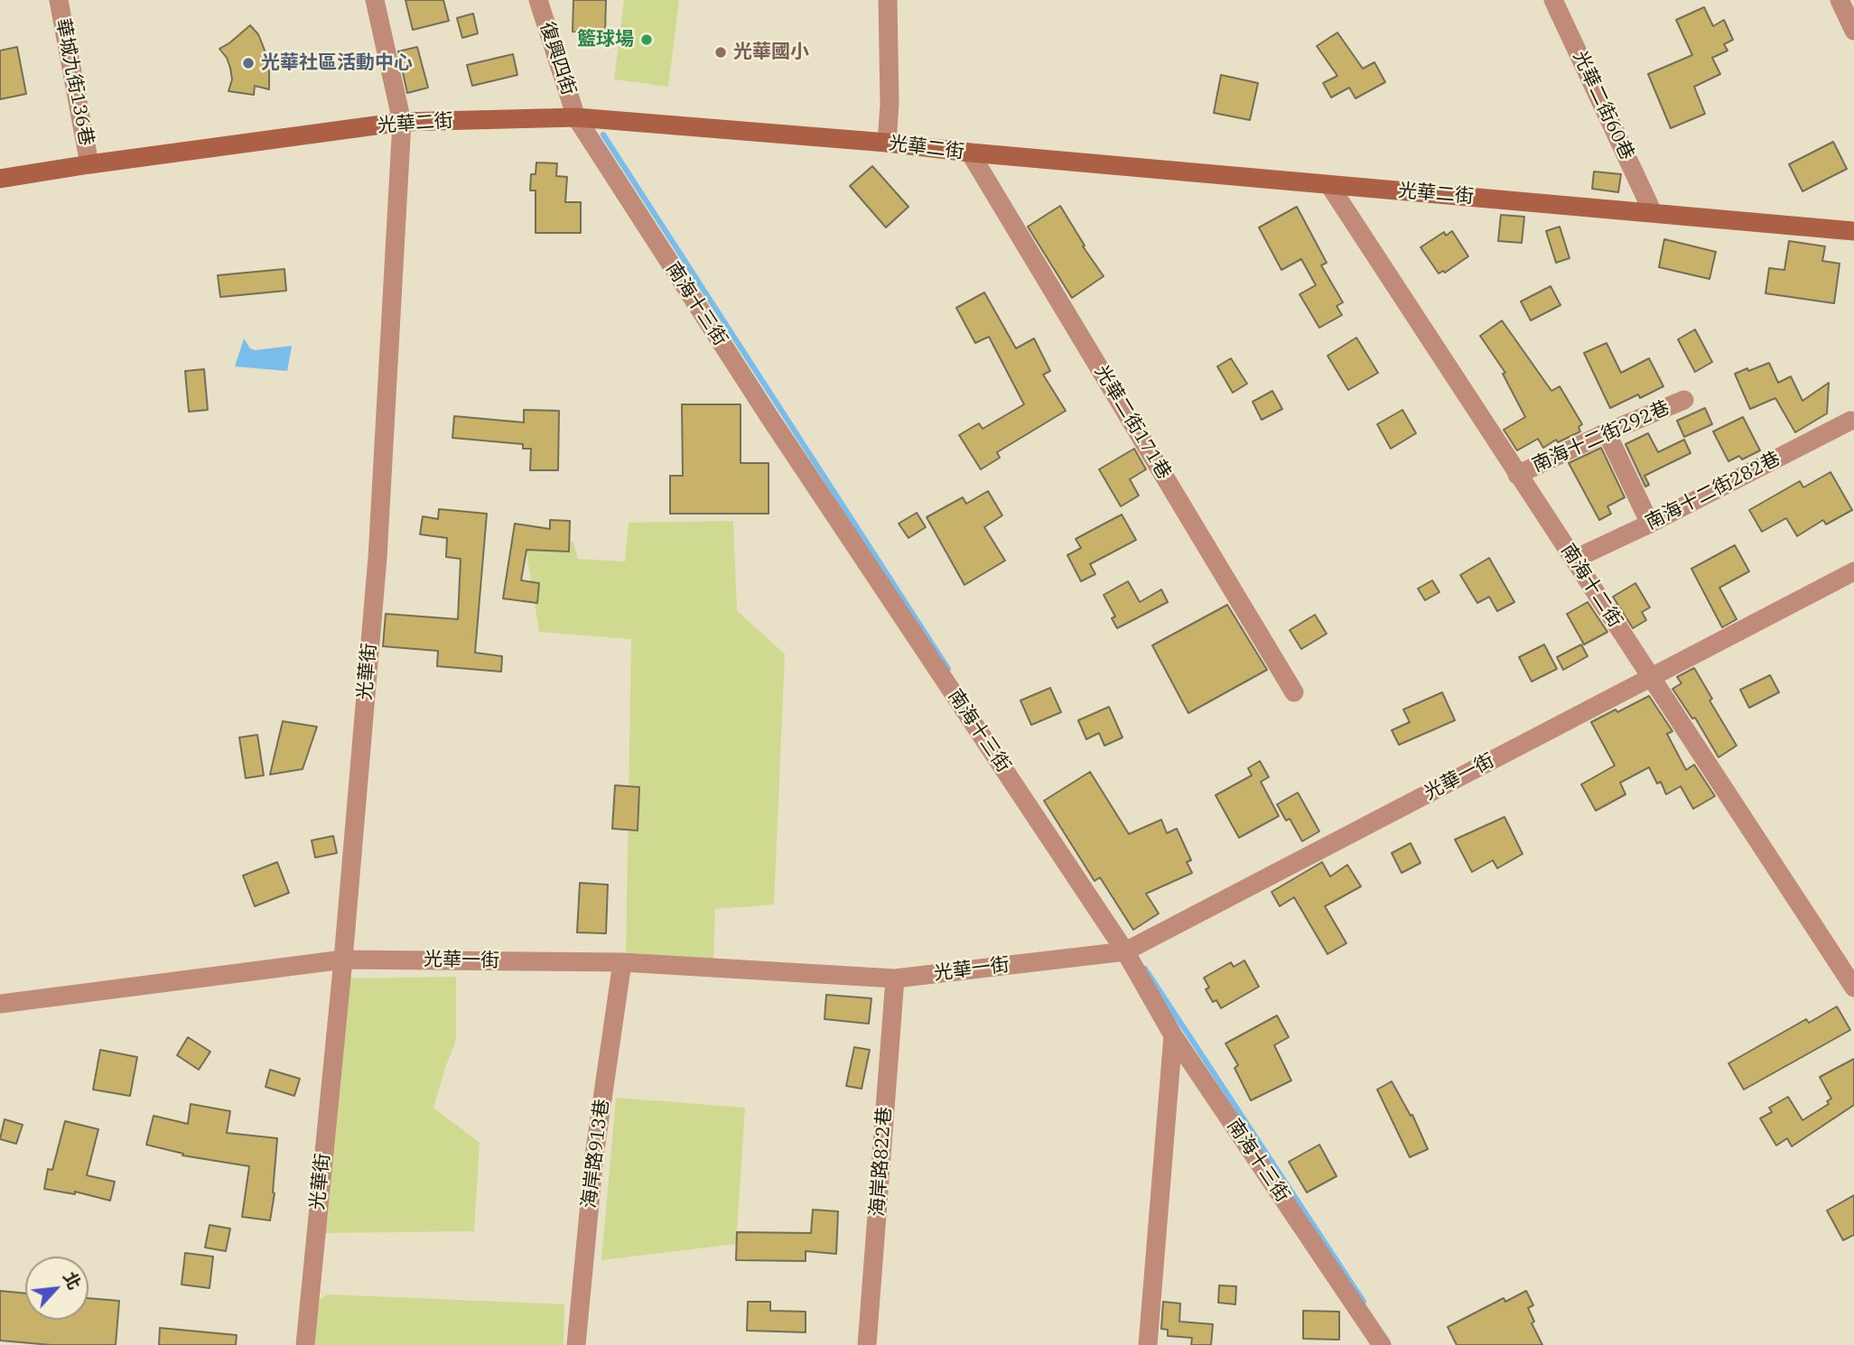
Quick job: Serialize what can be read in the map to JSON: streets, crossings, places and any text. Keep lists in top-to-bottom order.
{
  "streets": {
    "street": [
      "復興四街",
      "華城九街136巷",
      "光華二街60巷",
      "光華二街",
      "南海十三街",
      "光華二街171巷",
      "南海十二街292巷",
      "南海十二街282巷",
      "南海十二街",
      "光華街",
      "光華一街",
      "海岸路913巷",
      "海岸路822巷"
    ]
  },
  "crossings": [
    ["復興四街", "光華二街"],
    ["復興四街", "南海十三街"],
    ["華城九街136巷", "光華二街"],
    ["光華二街60巷", "光華二街"],
    ["光華二街", "南海十三街"],
    ["光華二街", "光華二街171巷"],
    ["光華二街", "南海十二街"],
    ["光華二街", "光華街"],
    ["南海十三街", "光華一街"],
    ["南海十二街292巷", "南海十二街"],
    ["南海十二街282巷", "南海十二街"],
    ["南海十二街", "光華一街"],
    ["光華街", "光華一街"],
    ["光華一街", "海岸路913巷"],
    ["光華一街", "海岸路822巷"]
  ],
  "places": ["籃球場", "光華國小", "光華社區活動中心"],
  "north": "top right"
}
